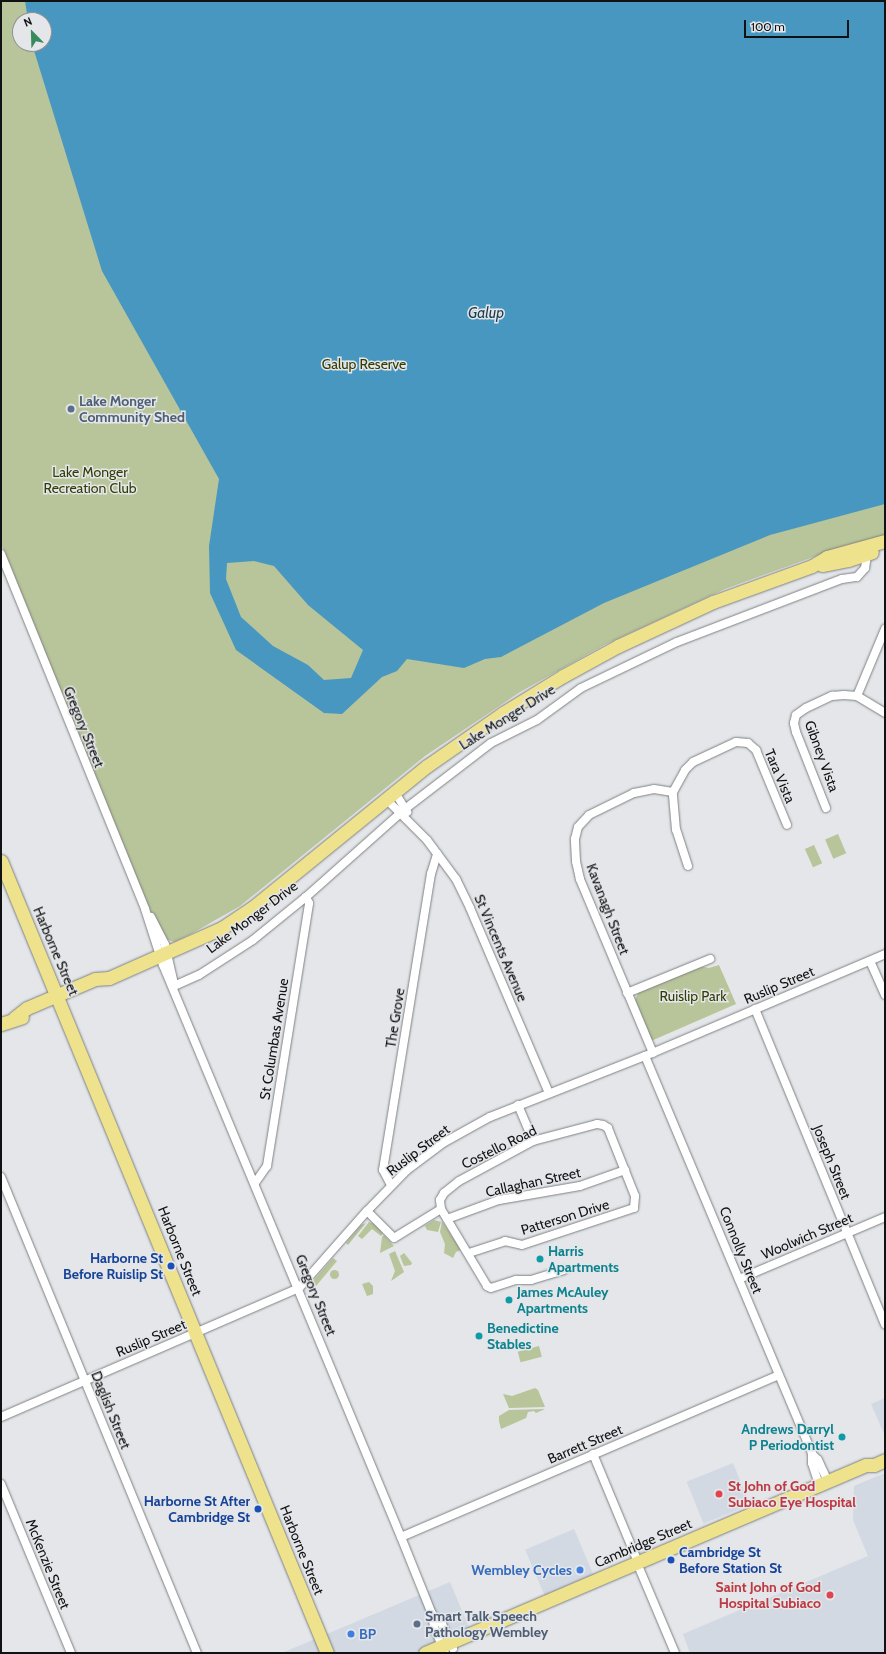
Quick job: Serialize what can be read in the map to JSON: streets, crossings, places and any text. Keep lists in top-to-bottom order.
{
  "streets": {
    "main road": ["Lake Monger Drive", "Harborne Street", "Cambridge Street"],
    "street": [
      "Gregory Street",
      "Gibney Vista",
      "Tara Vista",
      "Kavanagh Street",
      "St Vincents Avenue",
      "Ruslip Street",
      "The Grove",
      "St Columbas Avenue",
      "Costello Road",
      "Joseph Street",
      "Callaghan Street",
      "Patterson Drive",
      "Woolwich Street",
      "Connolly Street",
      "Daglish Street",
      "Barrett Street",
      "McKenzie Street"
    ]
  },
  "crossings": [
    ["Lake Monger Drive", "Gregory Street"],
    ["Lake Monger Drive", "St Vincents Avenue"],
    ["Lake Monger Drive", "Harborne Street"],
    ["Lake Monger Drive", "St Columbas Avenue"],
    ["Gregory Street", "Ruslip Street"],
    ["Gregory Street", "St Columbas Avenue"],
    ["Gregory Street", "Barrett Street"],
    ["Gregory Street", "Cambridge Street"],
    ["Tara Vista", "Kavanagh Street"],
    ["Kavanagh Street", "Ruslip Street"],
    ["Kavanagh Street", "Connolly Street"],
    ["St Vincents Avenue", "Ruslip Street"],
    ["St Vincents Avenue", "The Grove"],
    ["Harborne Street", "Ruslip Street"],
    ["Ruslip Street", "The Grove"],
    ["Ruslip Street", "Joseph Street"],
    ["Ruslip Street", "Connolly Street"],
    ["Ruslip Street", "Daglish Street"],
    ["Costello Road", "Callaghan Street"],
    ["Costello Road", "Patterson Drive"],
    ["Joseph Street", "Woolwich Street"],
    ["Callaghan Street", "Patterson Drive"],
    ["Woolwich Street", "Connolly Street"],
    ["Connolly Street", "Barrett Street"],
    ["Connolly Street", "Cambridge Street"]
  ],
  "water": ["Galup"],
  "parks": ["Galup Reserve", "Lake Monger Recreation Club", "Ruislip Park"],
  "places": [
    "Lake Monger Community Shed",
    "Harris Apartments",
    "Harborne St Before Ruislip St",
    "James McAuley Apartments",
    "Benedictine Stables",
    "Andrews Darryl P Periodontist",
    "St John of God Subiaco Eye Hospital",
    "Harborne St After Cambridge St",
    "Cambridge St Before Station St",
    "Wembley Cycles",
    "Saint John of God Hospital Subiaco",
    "Smart Talk Speech Pathology Wembley",
    "BP"
  ],
  "scale_bar": "100 m",
  "north": "top left"
}
